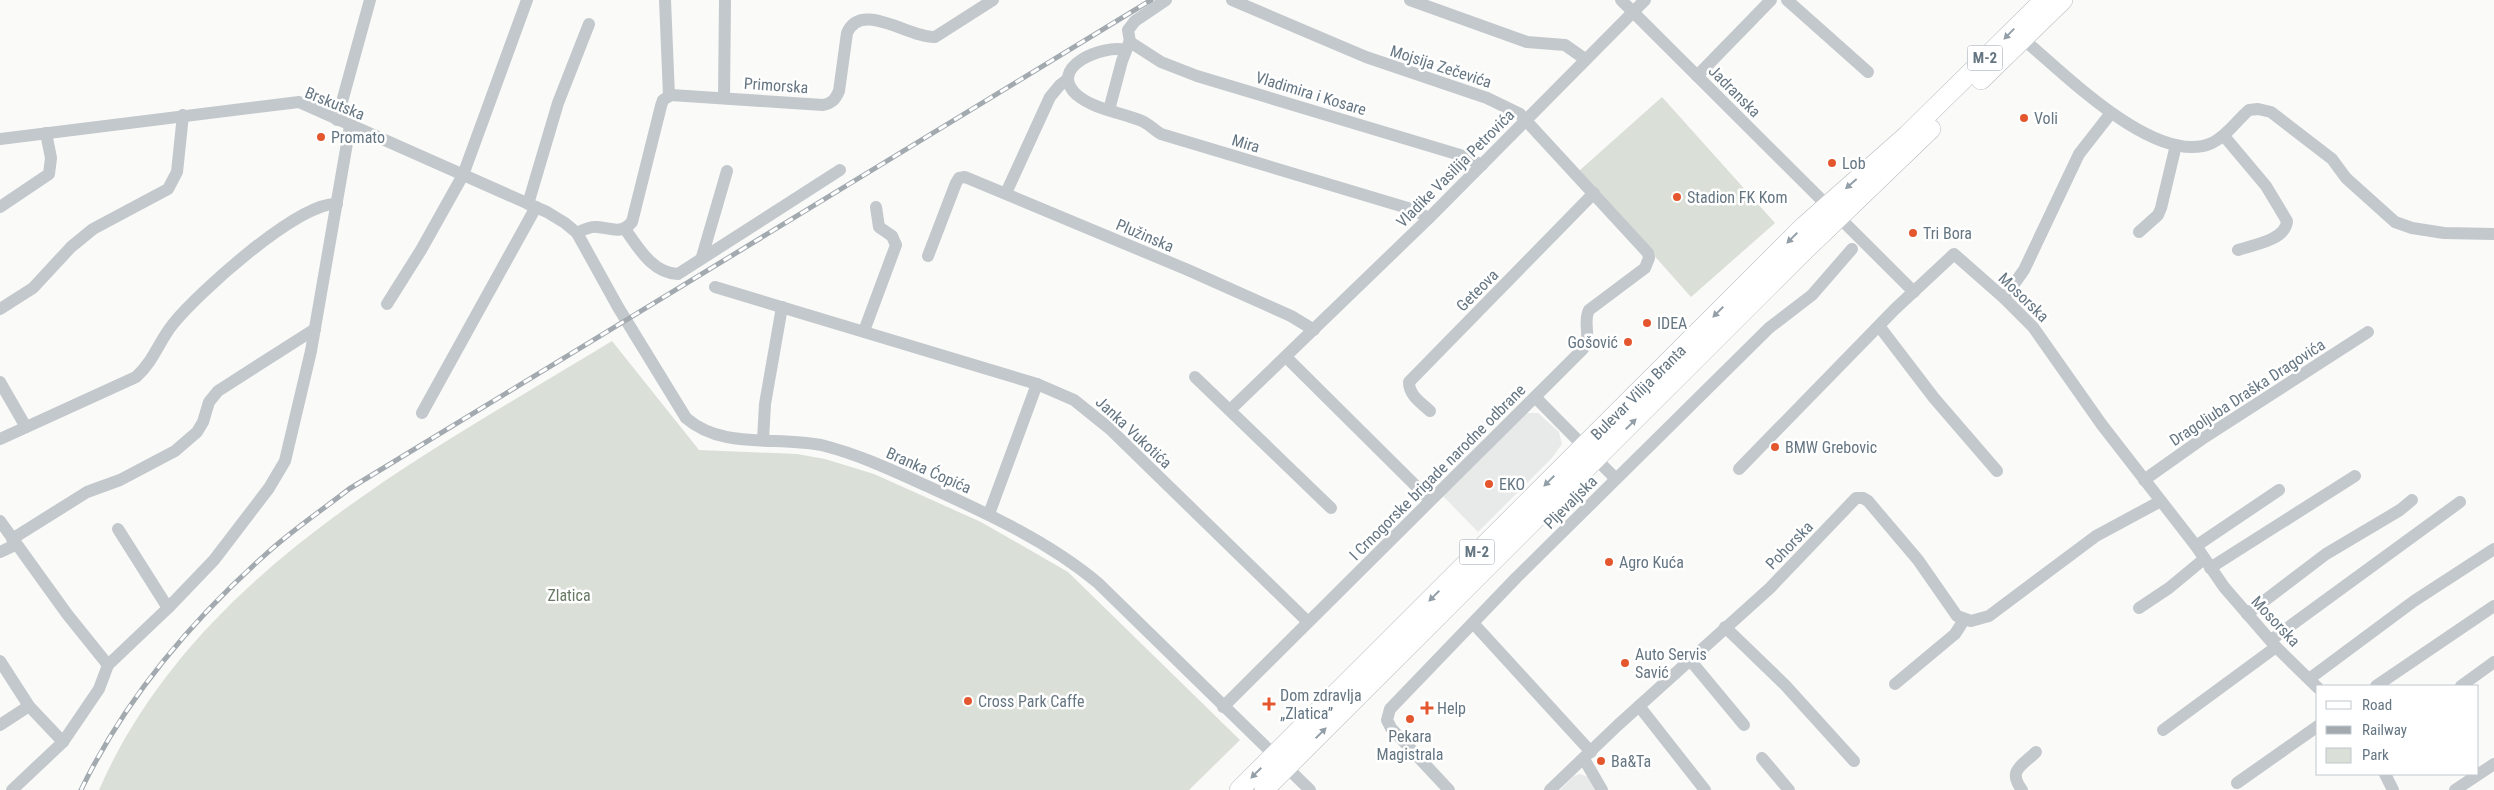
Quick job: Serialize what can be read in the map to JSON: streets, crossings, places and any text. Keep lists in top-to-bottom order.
{
  "streets": {
    "main road": ["M-2", "Bulevar Vilija Branta"],
    "street": [
      "Mojsija Zečevića",
      "Primorska",
      "Jadranska",
      "Vladimira i Kosare",
      "Brskutska",
      "Mira",
      "Vladike Vasilija Petrovića",
      "Plužinska",
      "Geteova",
      "Mosorska",
      "Dragoljuba Draška Dragovića",
      "Janka Vukotića",
      "Branka Ćopića",
      "I Crnogorske brigade narodne odbrane",
      "Pljevaljska",
      "Pohorska"
    ]
  },
  "crossings": [
    ["Mojsija Zečevića", "Vladike Vasilija Petrovića"],
    ["Mojsija Zečevića", "Geteova"],
    ["Mojsija Zečevića", "I Crnogorske brigade narodne odbrane"],
    ["Jadranska", "Vladike Vasilija Petrovića"],
    ["Jadranska", "Bulevar Vilija Branta"],
    ["Vladimira i Kosare", "Vladike Vasilija Petrovića"],
    ["Brskutska", "Branka Ćopića"],
    ["Mira", "Vladike Vasilija Petrovića"],
    ["Vladike Vasilija Petrovića", "Plužinska"],
    ["Mosorska", "Dragoljuba Draška Dragovića"],
    ["Bulevar Vilija Branta", "Branka Ćopića"],
    ["Janka Vukotića", "I Crnogorske brigade narodne odbrane"],
    ["Branka Ćopića", "I Crnogorske brigade narodne odbrane"]
  ],
  "parks": ["Zlatica"],
  "places": {
    "other": [
      "Voli",
      "Promato",
      "Lob",
      "Stadion FK Kom",
      "Tri Bora",
      "IDEA",
      "Gošović",
      "BMW Grebovic",
      "EKO",
      "Agro Kuća",
      "Auto Servis Savić",
      "Cross Park Caffe",
      "Pekara Magistrala",
      "Ba&Ta"
    ],
    "health": ["Dom zdravlja „Zlatica”", "Help"]
  },
  "legend": ["Road", "Railway", "Park"]
}
